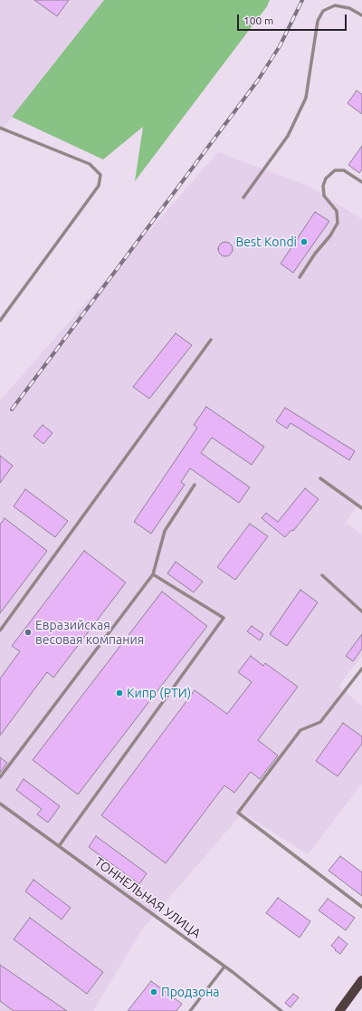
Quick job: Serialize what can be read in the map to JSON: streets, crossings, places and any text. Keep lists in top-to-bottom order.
{
  "streets": {
    "lane": ["ТОННЕЛЬНАЯ УЛИЦА"]
  },
  "places": [
    "Best Kondi",
    "Евразийская весовая компания",
    "Кипр (РТИ)",
    "Продзона"
  ],
  "scale_bar": "100 m"
}
